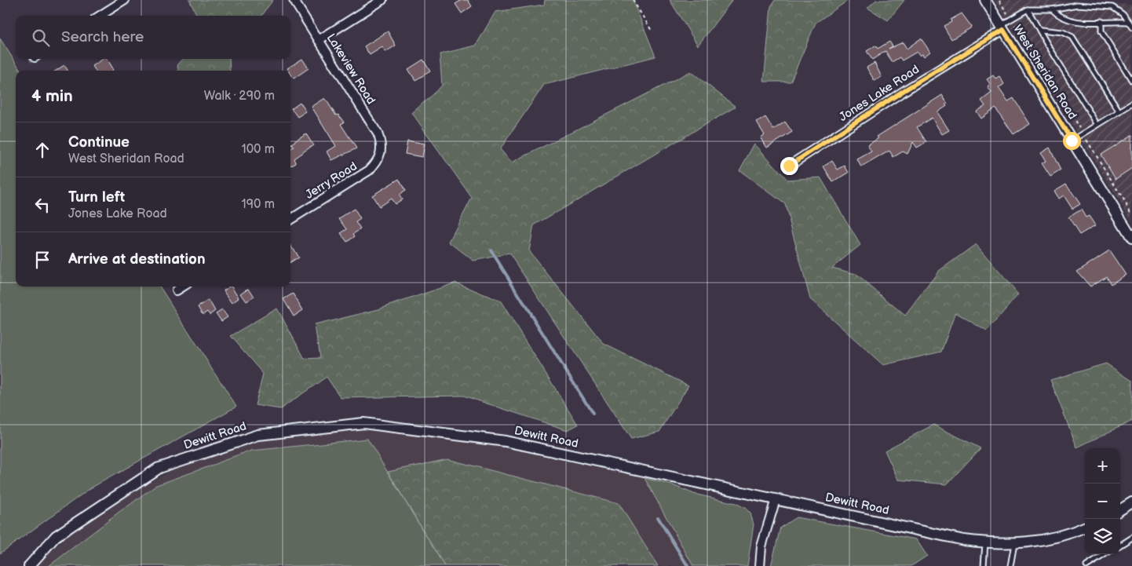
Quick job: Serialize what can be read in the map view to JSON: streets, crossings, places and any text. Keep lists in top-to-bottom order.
{
  "streets": {
    "street": [
      "Lakeview Road",
      "West Sheridan Road",
      "Jones Lake Road",
      "Jerry Road",
      "Dewitt Road"
    ]
  },
  "crossings": [
    ["Lakeview Road", "Jerry Road"],
    ["West Sheridan Road", "Jones Lake Road"]
  ],
  "page": {
    "search": "Search here",
    "heading": ["4 min", "Walk · 290 m"],
    "list": [
      ["Continue", "West Sheridan Road", "100 m"],
      ["Turn left", "Jones Lake Road", "190 m"],
      "Arrive at destination"
    ],
    "map_buttons": ["+", "−"]
  }
}
